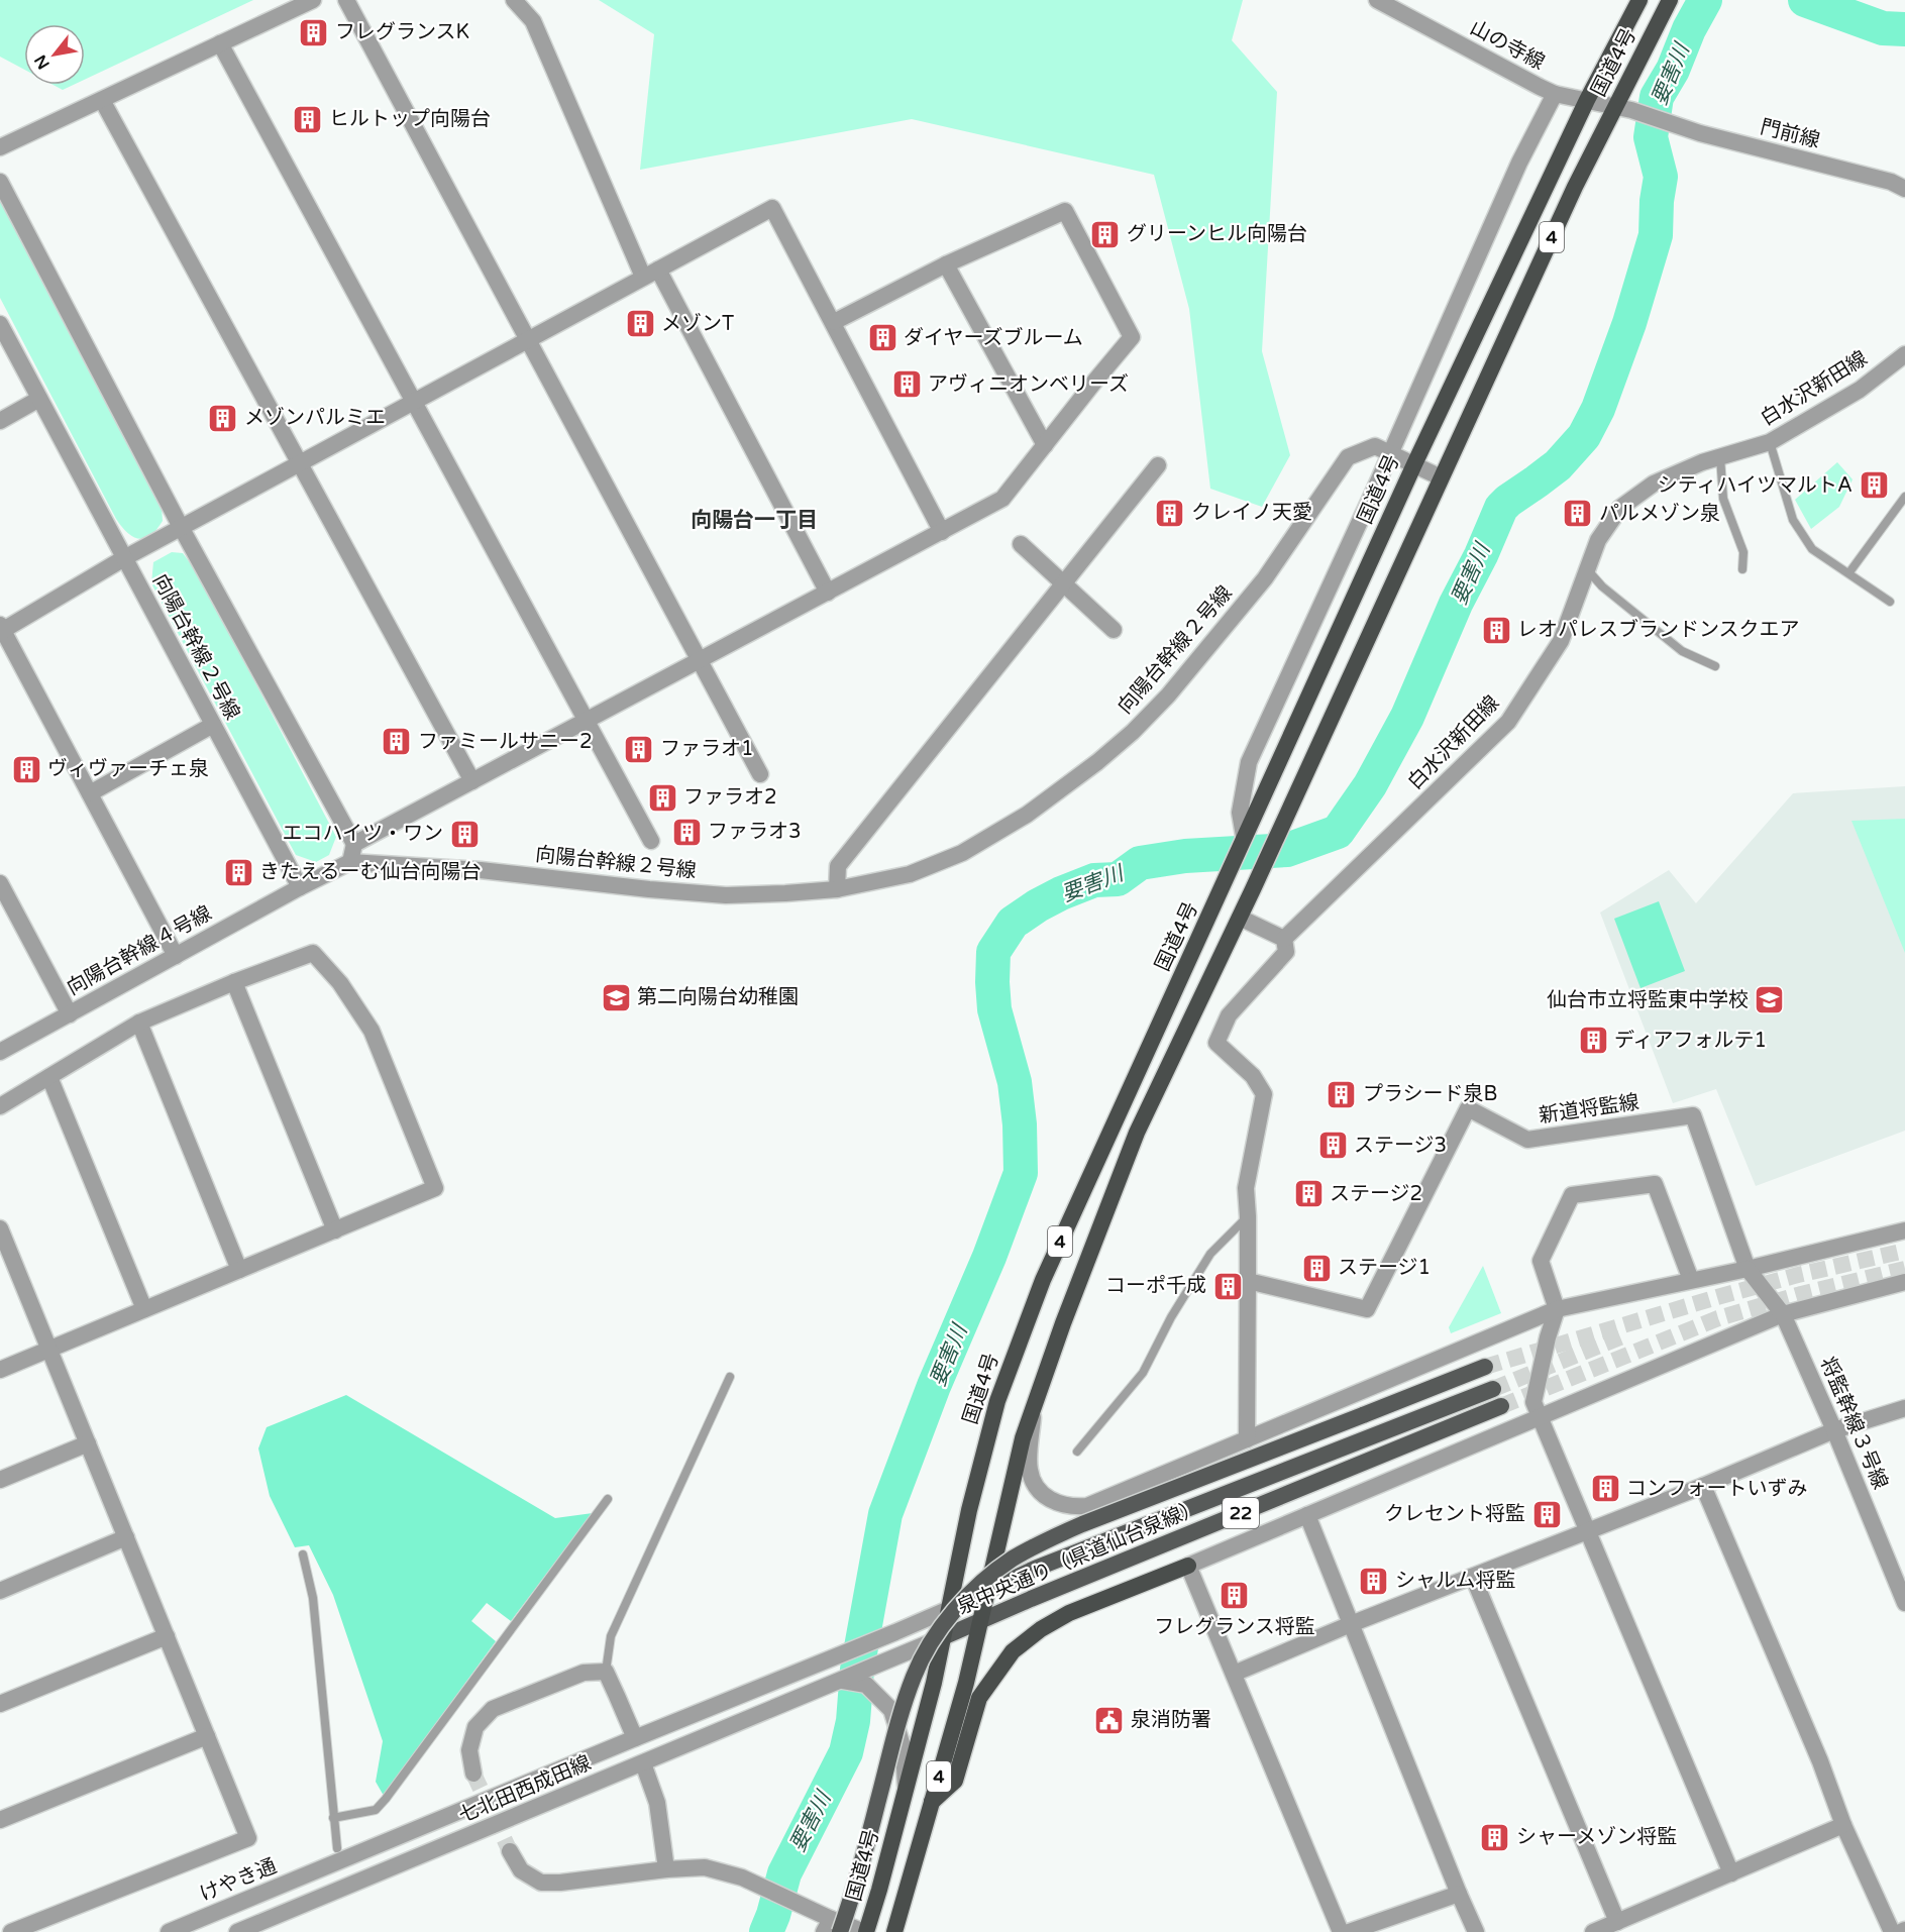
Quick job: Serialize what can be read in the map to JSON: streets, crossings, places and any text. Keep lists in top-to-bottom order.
{
  "streets": {
    "highway": ["国道4号", "4"],
    "main road": ["22", "泉中央通り（県道仙台泉線）"],
    "street": [
      "山の寺線",
      "門前線",
      "白水沢新田線",
      "向陽台幹線２号線",
      "向陽台幹線４号線",
      "新道将監線",
      "将監幹線３号線",
      "七北田西成田線",
      "けやき通"
    ]
  },
  "crossings": [
    ["山の寺線", "国道4号"],
    ["山の寺線", "門前線"],
    ["国道4号", "門前線"],
    ["国道4号", "22"],
    ["国道4号", "泉中央通り（県道仙台泉線）"],
    ["国道4号", "七北田西成田線"],
    ["国道4号", "けやき通"],
    ["向陽台幹線２号線", "向陽台幹線４号線"],
    ["新道将監線", "将監幹線３号線"],
    ["22", "泉中央通り（県道仙台泉線）"],
    ["22", "けやき通"],
    ["泉中央通り（県道仙台泉線）", "七北田西成田線"]
  ],
  "districts": ["向陽台一丁目"],
  "water": ["要害川"],
  "places": {
    "building": [
      "フレグランスK",
      "ヒルトップ向陽台",
      "グリーンヒル向陽台",
      "メゾンT",
      "ダイヤーズブルーム",
      "アヴィニオンベリーズ",
      "メゾンパルミエ",
      "シティハイツマルトA",
      "クレイノ天愛",
      "パルメゾン泉",
      "レオパレスブランドンスクエア",
      "ファミールサニー2",
      "ファラオ1",
      "ヴィヴァーチェ泉",
      "ファラオ2",
      "ファラオ3",
      "エコハイツ・ワン",
      "きたえるーむ仙台向陽台",
      "ディアフォルテ1",
      "プラシード泉B",
      "ステージ3",
      "ステージ2",
      "ステージ1",
      "コーポ千成",
      "コンフォートいずみ",
      "クレセント将監",
      "シャルム将監",
      "フレグランス将監",
      "シャーメゾン将監"
    ],
    "school or university": ["第二向陽台幼稚園", "仙台市立将監東中学校"],
    "public building": ["泉消防署"]
  },
  "north": "bottom left"
}
